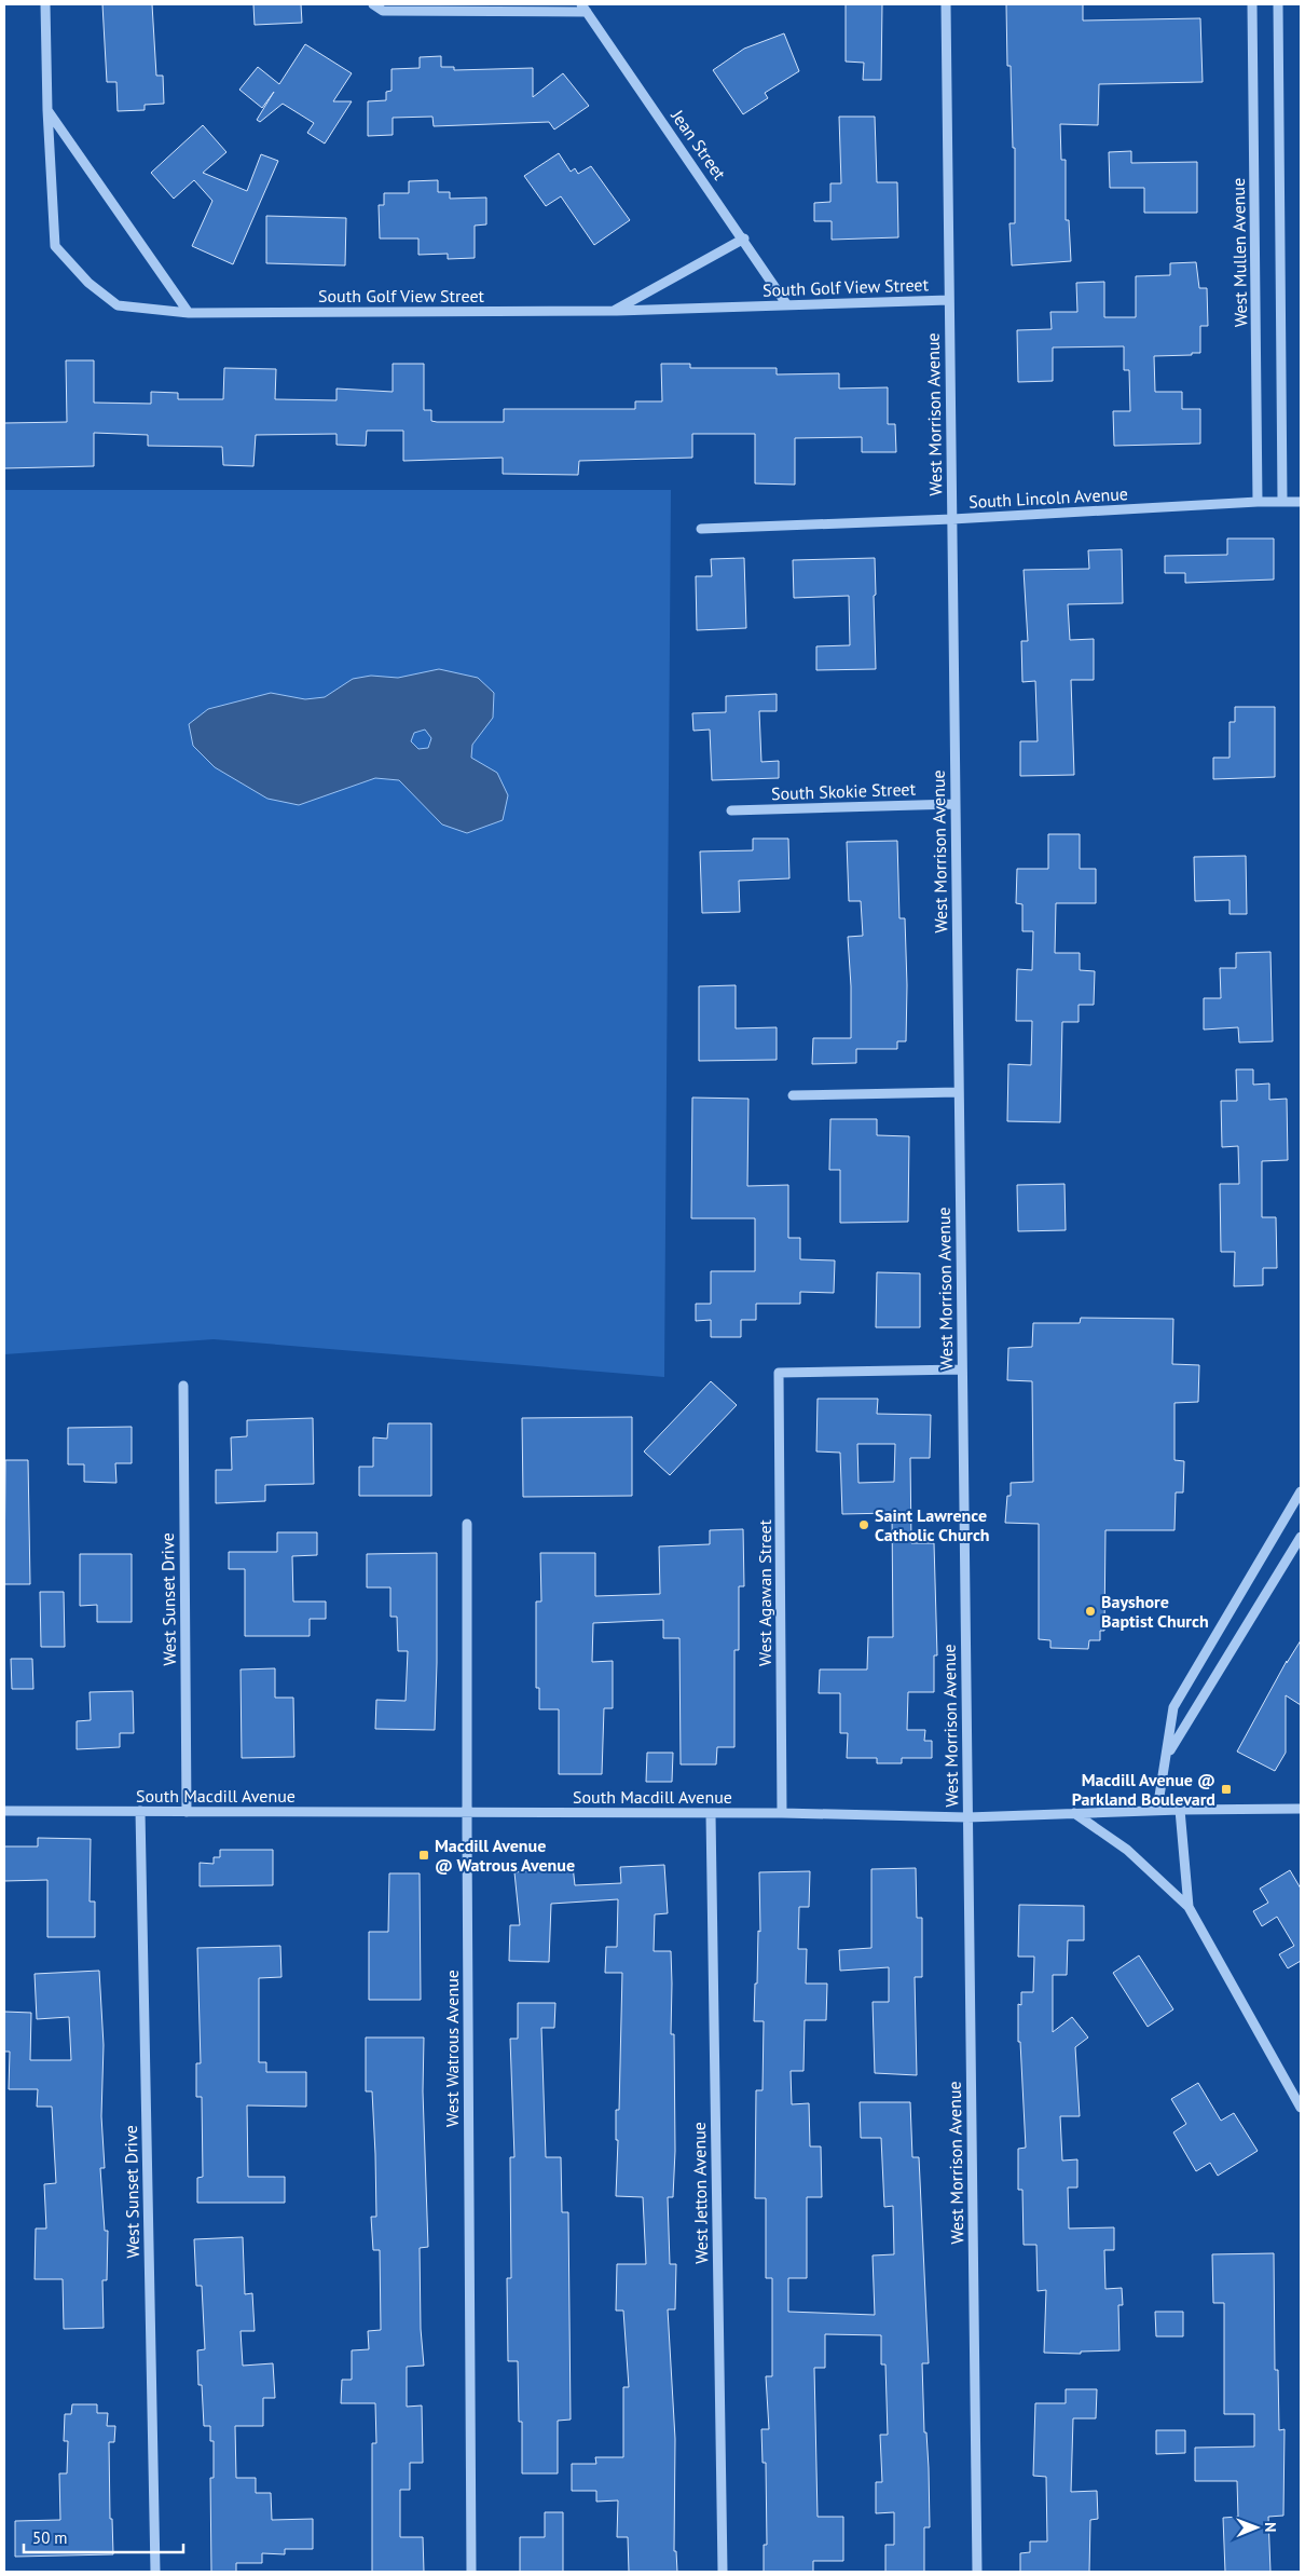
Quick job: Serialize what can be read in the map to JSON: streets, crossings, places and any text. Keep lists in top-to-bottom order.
{
  "streets": {
    "street": [
      "Jean Street",
      "West Mullen Avenue",
      "South Golf View Street",
      "West Morrison Avenue",
      "South Lincoln Avenue",
      "South Skokie Street",
      "West Agawan Street",
      "West Sunset Drive",
      "South Macdill Avenue",
      "West Watrous Avenue",
      "West Jetton Avenue"
    ]
  },
  "crossings": [
    ["Jean Street", "South Golf View Street"],
    ["West Mullen Avenue", "South Lincoln Avenue"],
    ["South Golf View Street", "West Morrison Avenue"],
    ["West Morrison Avenue", "South Lincoln Avenue"],
    ["West Morrison Avenue", "South Skokie Street"],
    ["West Morrison Avenue", "West Agawan Street"],
    ["West Morrison Avenue", "South Macdill Avenue"],
    ["West Agawan Street", "South Macdill Avenue"],
    ["West Sunset Drive", "South Macdill Avenue"],
    ["South Macdill Avenue", "West Watrous Avenue"],
    ["South Macdill Avenue", "West Jetton Avenue"]
  ],
  "places": {
    "other": ["Saint Lawrence Catholic Church", "Bayshore Baptist Church"],
    "transit": ["Macdill Avenue @ Parkland Boulevard", "Macdill Avenue @ Watrous Avenue"]
  },
  "scale_bar": "50 m",
  "north": "right"
}
